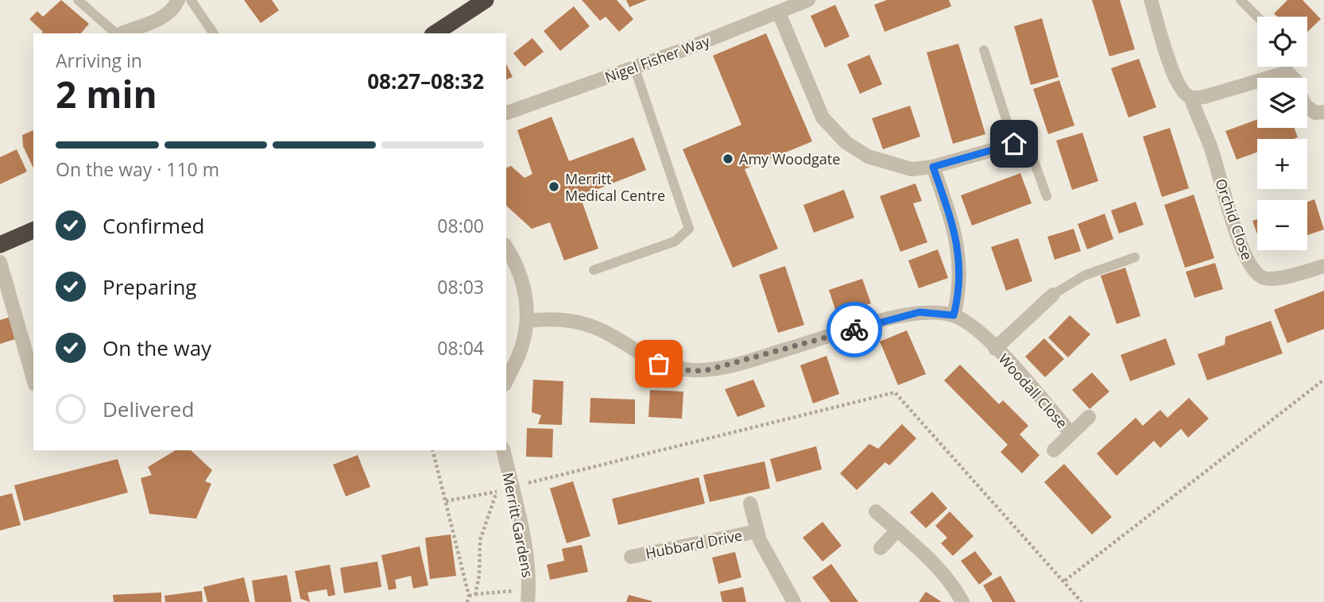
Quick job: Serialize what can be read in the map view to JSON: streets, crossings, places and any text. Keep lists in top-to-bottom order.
{
  "streets": {
    "street": [
      "Nigel Fisher Way",
      "Orchid Close",
      "Woodall Close",
      "Merritt Gardens",
      "Hubbard Drive"
    ]
  },
  "places": ["Amy Woodgate", "Merritt Medical Centre"],
  "page": {
    "map_buttons": ["+", "−"],
    "heading": ["2 min", "Arriving in", "08:27–08:32"],
    "bar": "On the way · 110 m",
    "list": [
      ["Confirmed", "08:00"],
      ["Preparing", "08:03"],
      ["On the way", "08:04"],
      "Delivered"
    ]
  }
}
